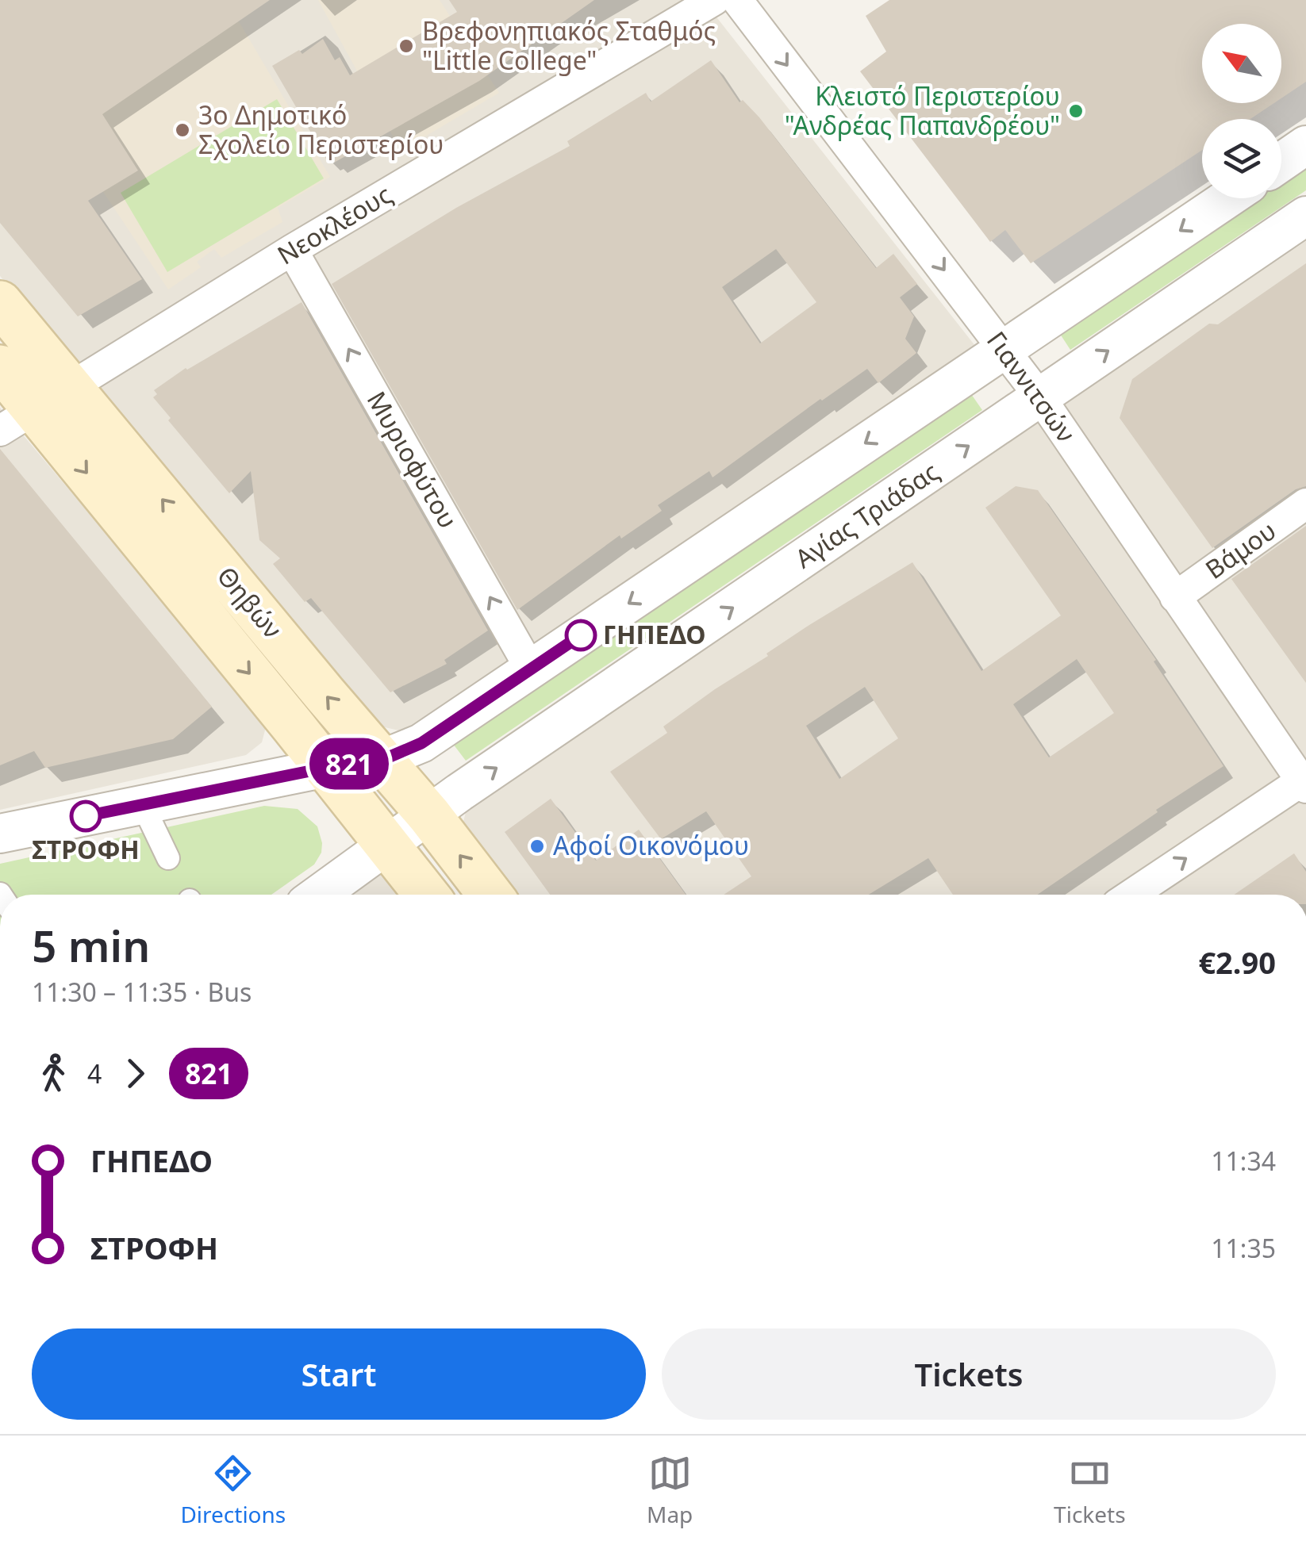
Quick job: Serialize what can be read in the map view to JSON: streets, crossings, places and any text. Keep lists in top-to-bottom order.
{
  "streets": {
    "main road": ["Θηβών"],
    "street": [
      "Νεοκλέους",
      "Γιαννιτσών",
      "Μυριοφύτου",
      "Αγίας Τριάδας",
      "Βάμου"
    ]
  },
  "crossings": [
    ["Νεοκλέους", "Μυριοφύτου"],
    ["Νεοκλέους", "Θηβών"],
    ["Γιαννιτσών", "Αγίας Τριάδας"],
    ["Γιαννιτσών", "Βάμου"],
    ["Αγίας Τριάδας", "Θηβών"]
  ],
  "one_way": ["Γιαννιτσών", "Μυριοφύτου"],
  "places": [
    "Βρεφονηπιακός Σταθμός \"Little College\"",
    "Κλειστό Περιστερίου \"Ανδρέας Παπανδρέου\"",
    "3ο Δημοτικό Σχολείο Περιστερίου",
    "ΓΗΠΕΔΟ",
    "ΣΤΡΟΦΗ",
    "Αφοί Οικονόμου"
  ],
  "lines": ["bus line 821"],
  "north": "top left",
  "page": {
    "on_map": "821",
    "heading": ["5 min", "11:30 – 11:35 · Bus", "€2.90"],
    "legs": ["4", "821"],
    "list": [
      {
        "name": "ΓΗΠΕΔΟ",
        "value": "11:34"
      },
      {
        "name": "ΣΤΡΟΦΗ",
        "value": "11:35"
      }
    ],
    "buttons": ["Start", "Tickets"],
    "tabs": ["Directions", "Map", "Tickets"]
  }
}
